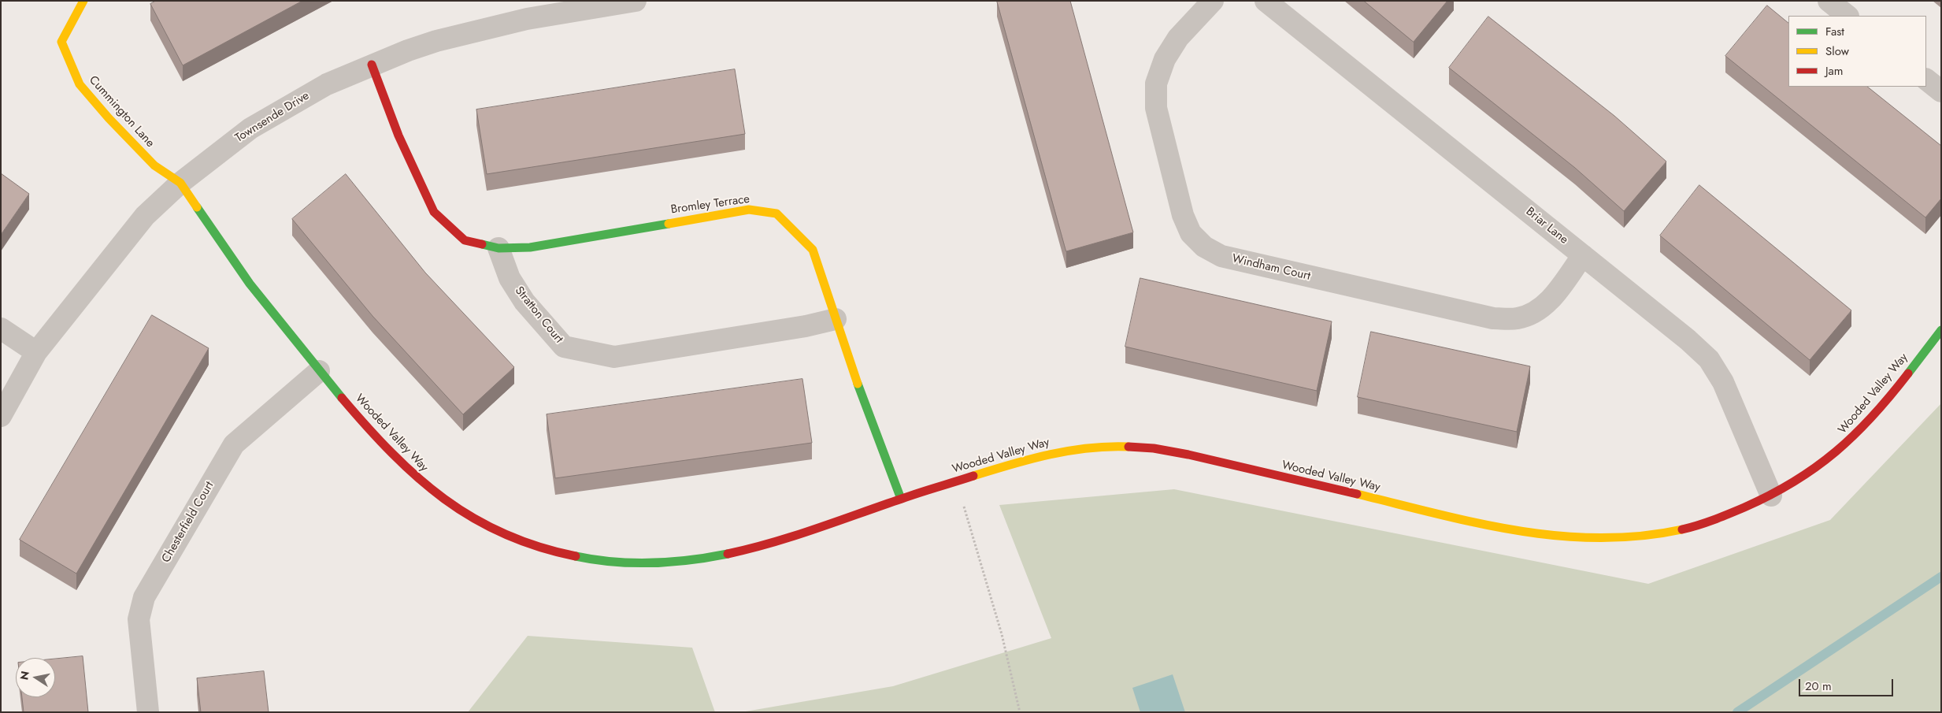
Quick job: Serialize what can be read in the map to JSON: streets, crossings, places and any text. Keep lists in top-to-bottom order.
{
  "streets": {
    "street": [
      "Cummington Lane",
      "Townsende Drive",
      "Bromley Terrace",
      "Briar Lane",
      "Windham Court",
      "Stratton Court",
      "Wooded Valley Way",
      "Chesterfield Court"
    ]
  },
  "crossings": [
    ["Cummington Lane", "Townsende Drive"],
    ["Cummington Lane", "Wooded Valley Way"],
    ["Townsende Drive", "Wooded Valley Way"],
    ["Bromley Terrace", "Stratton Court"],
    ["Bromley Terrace", "Wooded Valley Way"],
    ["Briar Lane", "Windham Court"],
    ["Briar Lane", "Wooded Valley Way"],
    ["Wooded Valley Way", "Chesterfield Court"]
  ],
  "legend": ["Fast", "Slow", "Jam"],
  "scale_bar": "20 m",
  "north": "left"
}
